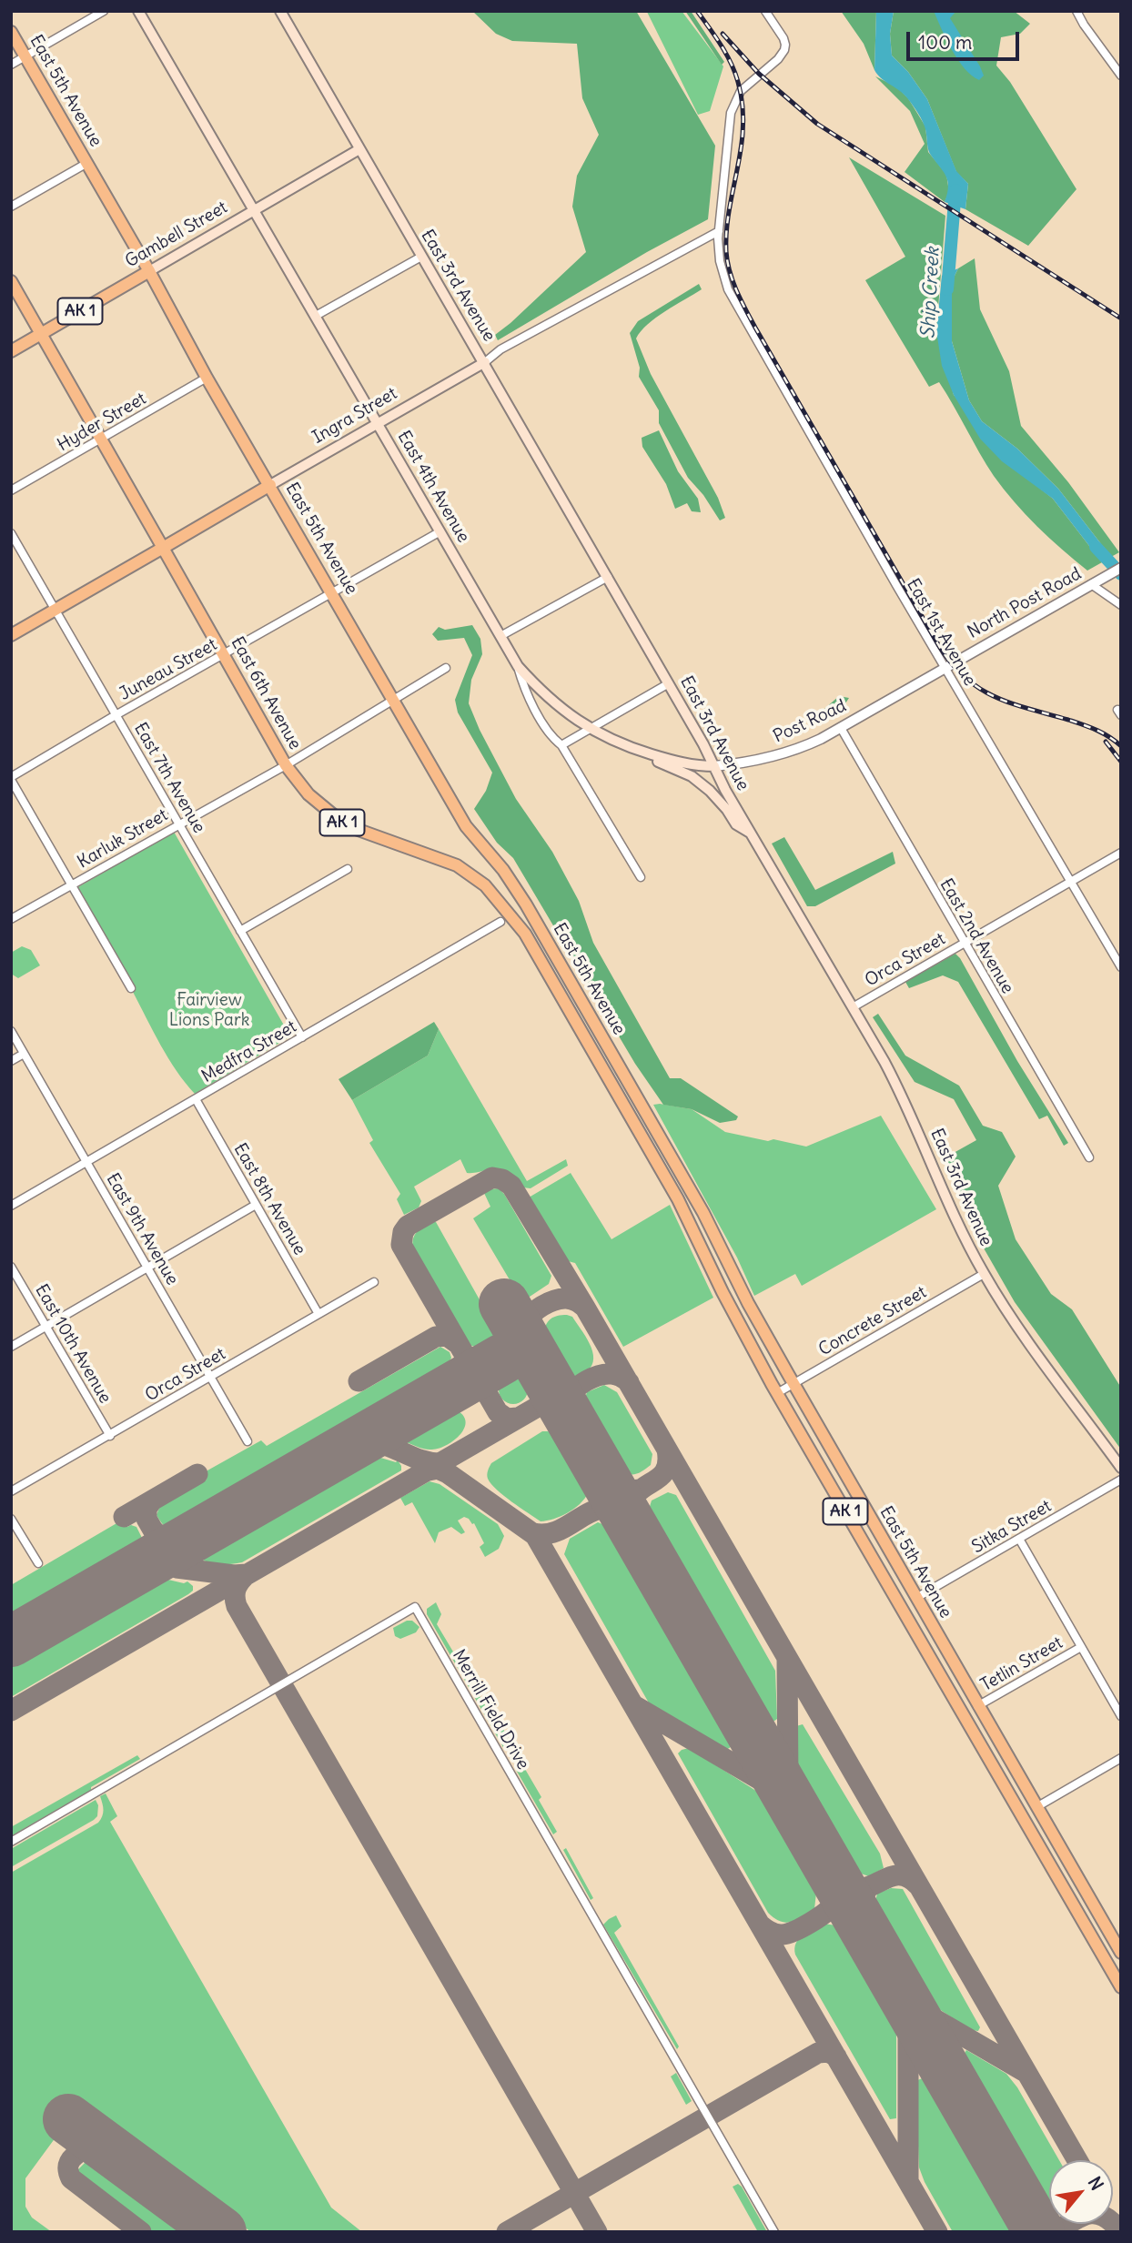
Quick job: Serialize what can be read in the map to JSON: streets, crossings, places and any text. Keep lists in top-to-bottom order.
{
  "streets": {
    "main road": [
      "East 5th Avenue",
      "Gambell Street",
      "East 3rd Avenue",
      "AK 1",
      "Ingra Street",
      "East 4th Avenue",
      "East 6th Avenue",
      "Post Road"
    ],
    "street": [
      "Hyder Street",
      "North Post Road",
      "East 1st Avenue",
      "Juneau Street",
      "East 7th Avenue",
      "Karluk Street",
      "East 2nd Avenue",
      "Orca Street",
      "Medfra Street",
      "East 8th Avenue",
      "East 9th Avenue",
      "Concrete Street",
      "East 10th Avenue",
      "Sitka Street",
      "Tetlin Street",
      "Merrill Field Drive"
    ]
  },
  "crossings": [
    ["East 5th Avenue", "Gambell Street"],
    ["East 5th Avenue", "Ingra Street"],
    ["East 5th Avenue", "Hyder Street"],
    ["East 5th Avenue", "Juneau Street"],
    ["East 5th Avenue", "East 6th Avenue"],
    ["East 5th Avenue", "Karluk Street"],
    ["East 5th Avenue", "Concrete Street"],
    ["East 5th Avenue", "Sitka Street"],
    ["East 5th Avenue", "Tetlin Street"],
    ["Gambell Street", "East 3rd Avenue"],
    ["Gambell Street", "East 4th Avenue"],
    ["Gambell Street", "East 6th Avenue"],
    ["East 3rd Avenue", "Ingra Street"],
    ["East 3rd Avenue", "Post Road"],
    ["East 3rd Avenue", "Orca Street"],
    ["East 3rd Avenue", "Concrete Street"],
    ["Ingra Street", "East 4th Avenue"],
    ["Ingra Street", "East 1st Avenue"],
    ["Ingra Street", "East 6th Avenue"],
    ["Ingra Street", "East 7th Avenue"],
    ["Hyder Street", "East 6th Avenue"],
    ["East 4th Avenue", "Juneau Street"],
    ["East 4th Avenue", "Post Road"],
    ["North Post Road", "East 1st Avenue"],
    ["North Post Road", "Post Road"],
    ["East 1st Avenue", "Post Road"],
    ["East 1st Avenue", "Orca Street"],
    ["Juneau Street", "East 6th Avenue"],
    ["Juneau Street", "East 7th Avenue"],
    ["East 6th Avenue", "Karluk Street"],
    ["Post Road", "East 2nd Avenue"],
    ["East 7th Avenue", "Karluk Street"],
    ["East 7th Avenue", "Medfra Street"],
    ["East 2nd Avenue", "Orca Street"],
    ["Orca Street", "East 8th Avenue"],
    ["Orca Street", "East 9th Avenue"],
    ["Orca Street", "East 10th Avenue"],
    ["Medfra Street", "East 8th Avenue"],
    ["Medfra Street", "East 9th Avenue"]
  ],
  "water": ["Ship Creek"],
  "parks": ["Fairview Lions Park"],
  "scale_bar": "100 m",
  "north": "top right"
}
